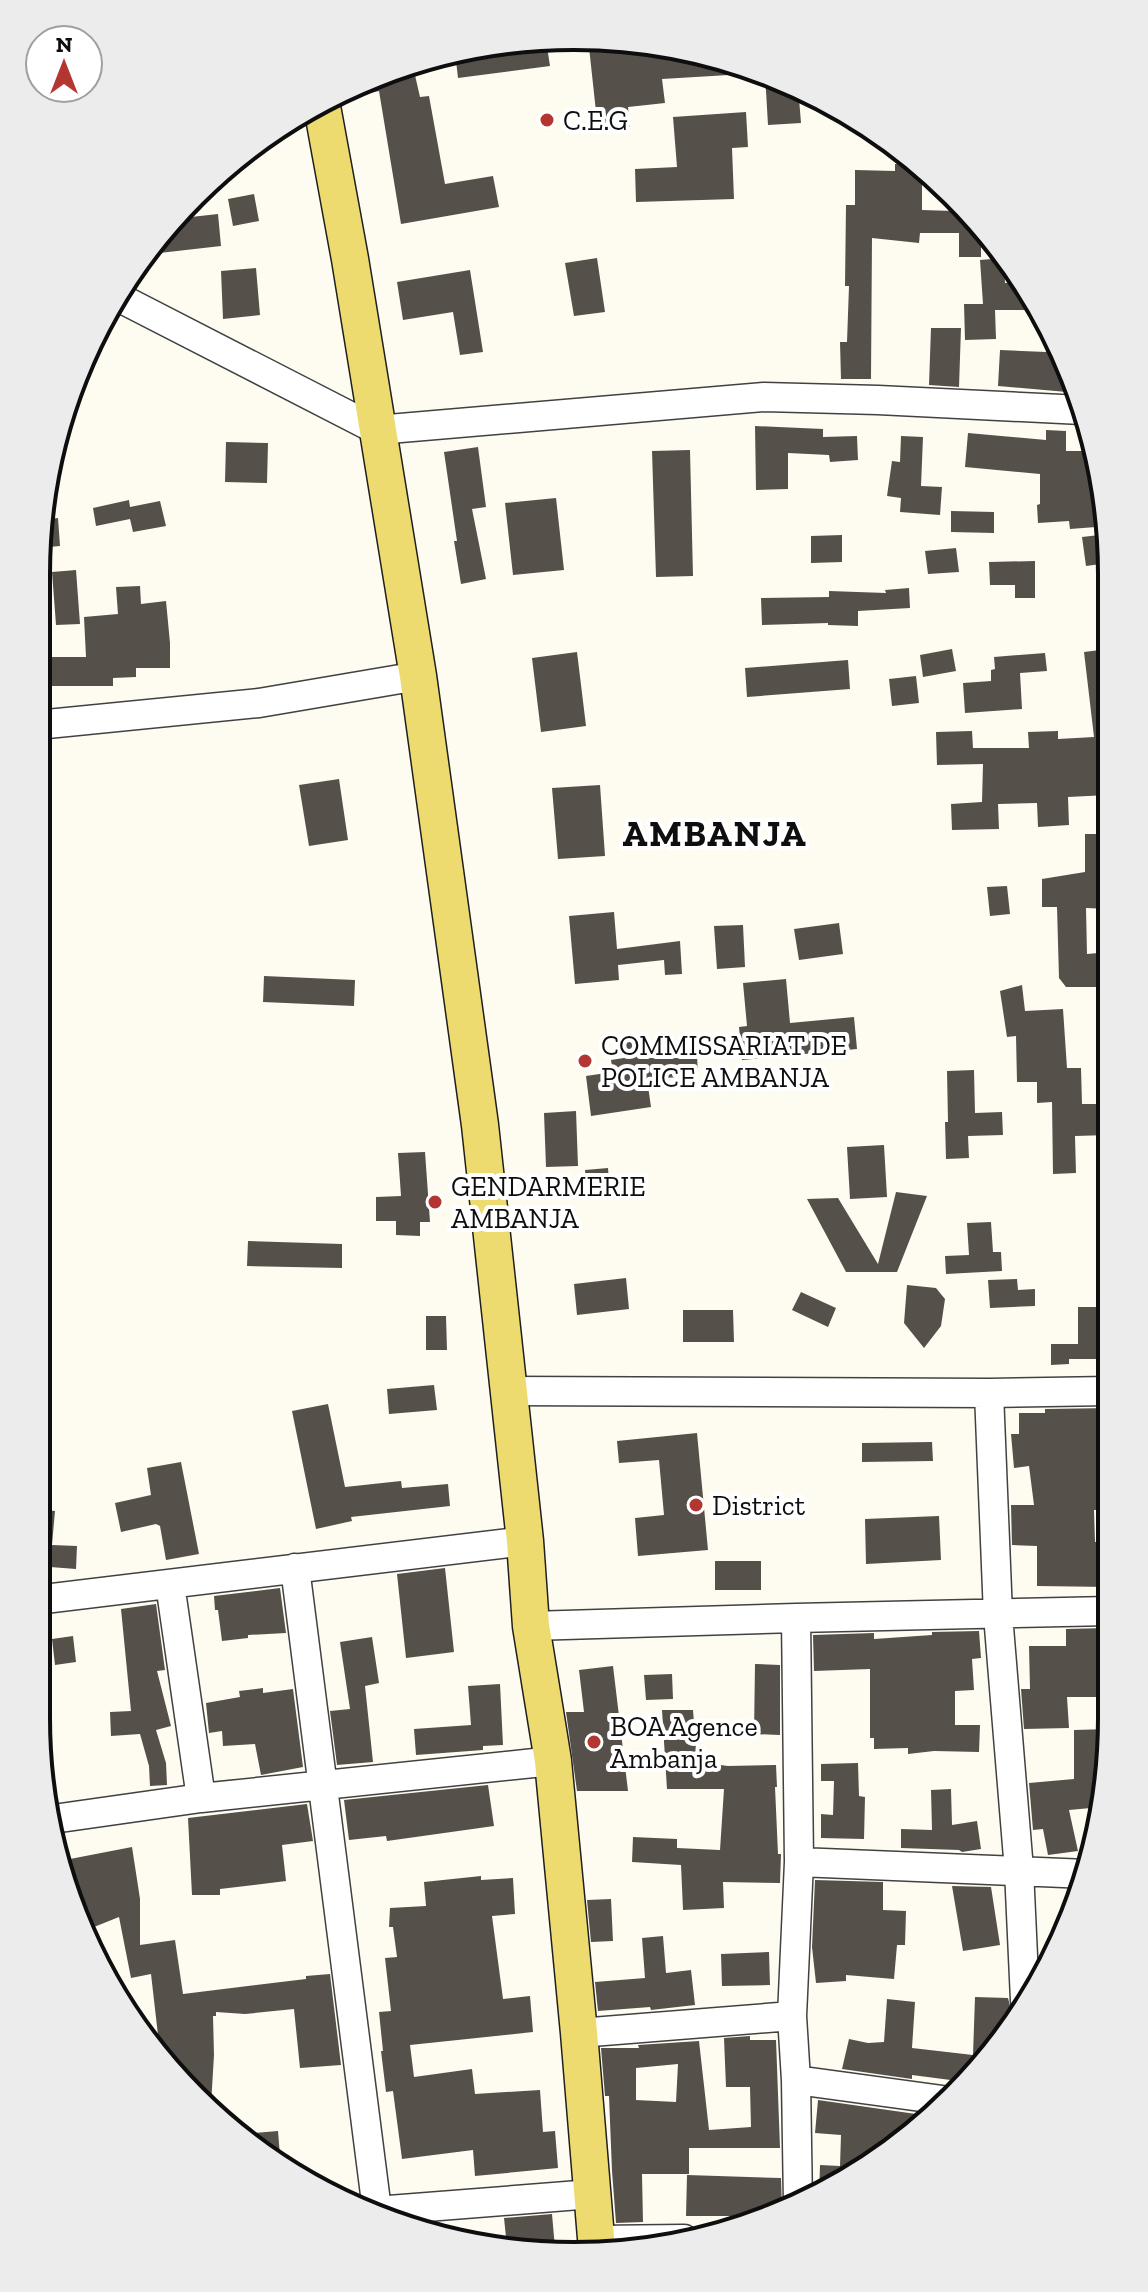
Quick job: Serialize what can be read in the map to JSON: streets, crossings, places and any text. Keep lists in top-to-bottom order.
{
  "districts": ["AMBANJA"],
  "places": [
    "C.E.G",
    "COMMISSARIAT DE POLICE AMBANJA",
    "GENDARMERIE AMBANJA",
    "District",
    "BOA Agence Ambanja"
  ],
  "north": "top"
}
